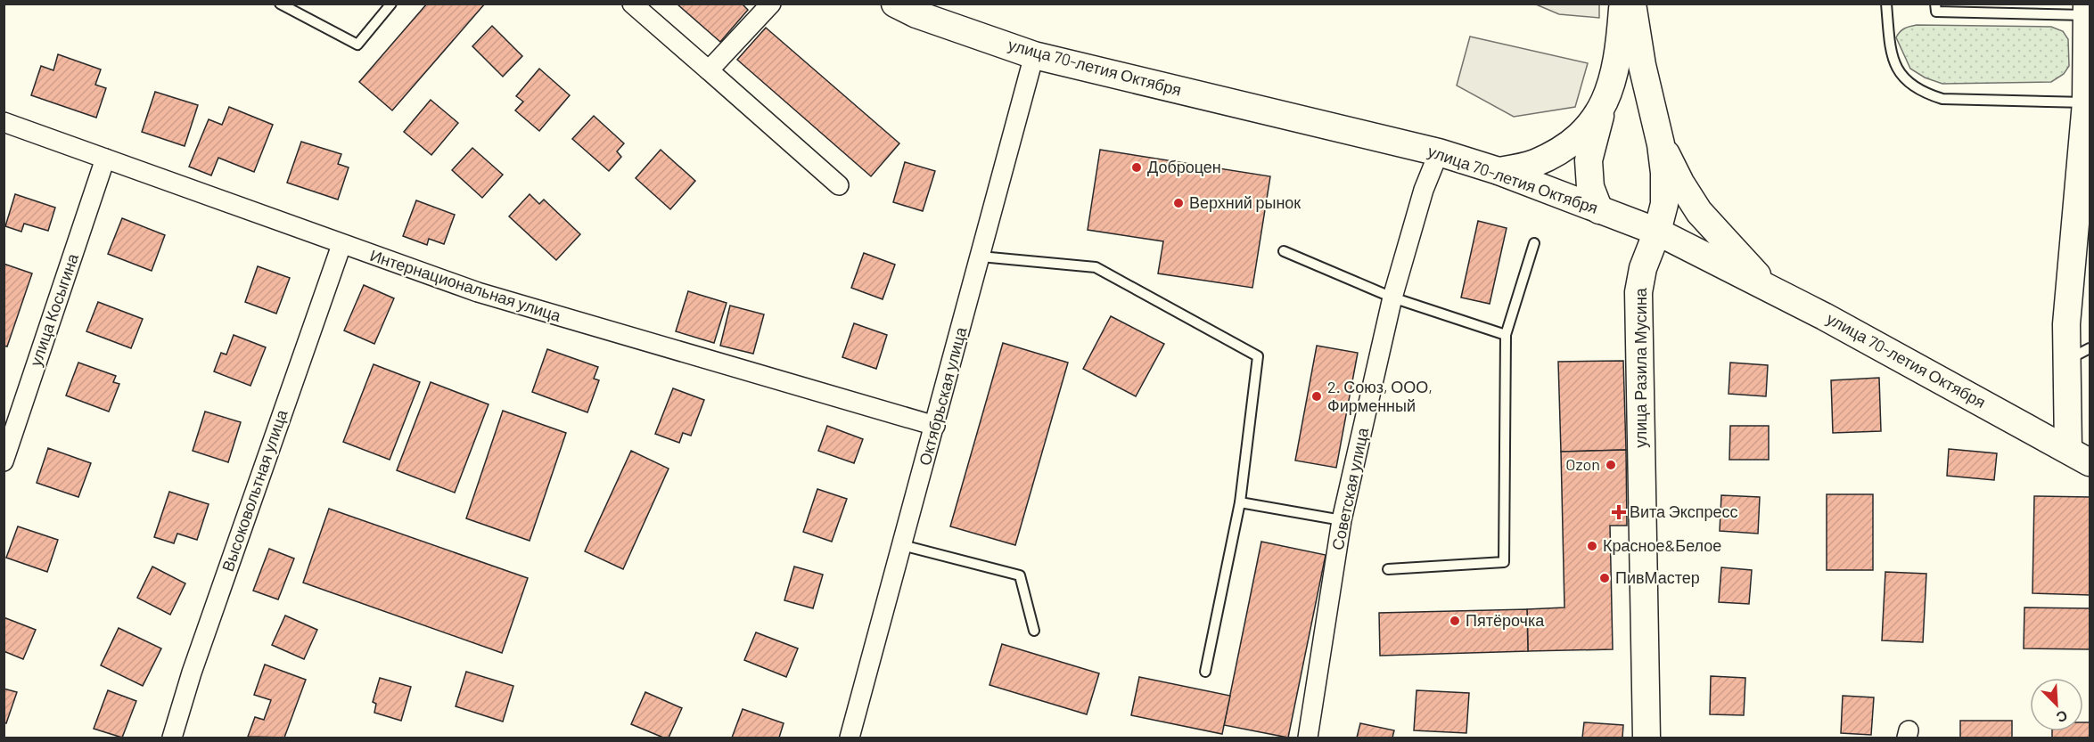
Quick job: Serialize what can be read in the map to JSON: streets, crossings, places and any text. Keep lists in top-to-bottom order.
{
  "streets": {
    "main road": ["улица 70-летия Октября", "улица Разила Мусина"],
    "street": [
      "Интернациональная улица",
      "улица Косыгина",
      "Октябрьская улица",
      "Советская улица",
      "Высоковольтная улица"
    ]
  },
  "crossings": [
    ["улица 70-летия Октября", "улица Разила Мусина"],
    ["улица 70-летия Октября", "Октябрьская улица"],
    ["улица 70-летия Октября", "Советская улица"],
    ["Интернациональная улица", "улица Косыгина"],
    ["Интернациональная улица", "Октябрьская улица"],
    ["Интернациональная улица", "Высоковольтная улица"]
  ],
  "places": {
    "other": [
      "Доброцен",
      "Верхний рынок",
      "2. Союз, ООО, Фирменный",
      "Ozon",
      "Красное&Белое",
      "ПивМастер",
      "Пятёрочка"
    ],
    "health": ["Вита Экспресс"]
  },
  "north": "bottom right"
}
